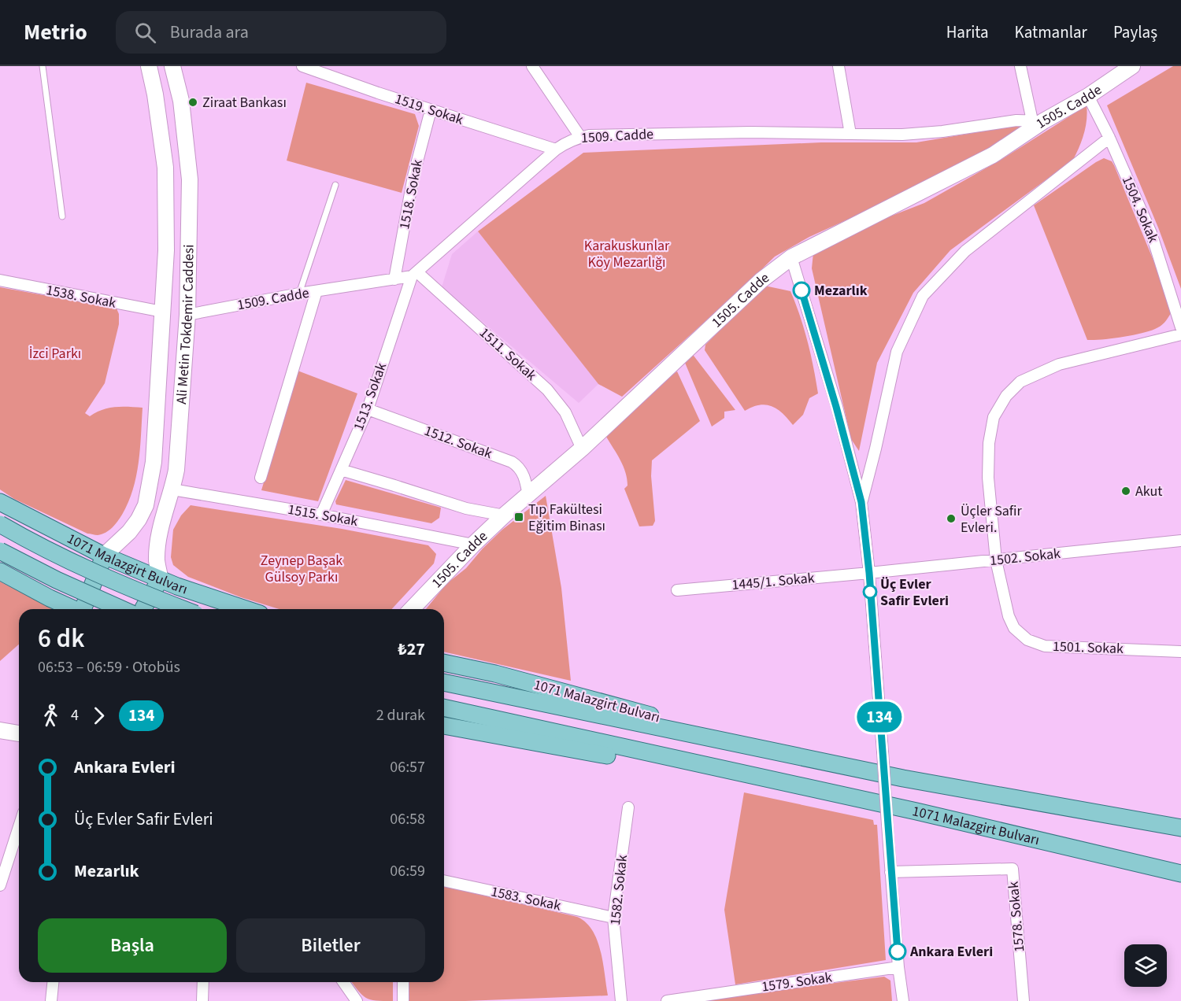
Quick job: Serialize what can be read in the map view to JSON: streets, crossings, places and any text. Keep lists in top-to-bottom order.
{
  "streets": {
    "main road": ["1505. Cadde", "Ali Metin Tokdemir Caddesi", "1071 Malazgirt Bulvarı"],
    "street": [
      "1519. Sokak",
      "1509. Cadde",
      "1518. Sokak",
      "1504. Sokak",
      "1538. Sokak",
      "1511. Sokak",
      "1513. Sokak",
      "1512. Sokak",
      "1515. Sokak",
      "1502. Sokak",
      "1445/1. Sokak",
      "1501. Sokak",
      "1582. Sokak",
      "1583. Sokak",
      "1578. Sokak",
      "1579. Sokak"
    ]
  },
  "crossings": [
    ["1505. Cadde", "1509. Cadde"],
    ["1505. Cadde", "1504. Sokak"],
    ["1505. Cadde", "1511. Sokak"],
    ["1505. Cadde", "1512. Sokak"],
    ["1505. Cadde", "1515. Sokak"],
    ["1519. Sokak", "1509. Cadde"],
    ["1519. Sokak", "1518. Sokak"],
    ["1509. Cadde", "1518. Sokak"],
    ["1509. Cadde", "Ali Metin Tokdemir Caddesi"],
    ["1509. Cadde", "1511. Sokak"],
    ["1509. Cadde", "1513. Sokak"],
    ["1538. Sokak", "Ali Metin Tokdemir Caddesi"],
    ["Ali Metin Tokdemir Caddesi", "1515. Sokak"],
    ["Ali Metin Tokdemir Caddesi", "1071 Malazgirt Bulvarı"],
    ["1511. Sokak", "1513. Sokak"],
    ["1513. Sokak", "1512. Sokak"],
    ["1513. Sokak", "1515. Sokak"],
    ["1502. Sokak", "1445/1. Sokak"],
    ["1502. Sokak", "1501. Sokak"],
    ["1582. Sokak", "1583. Sokak"]
  ],
  "parks": ["Karakuskunlar Köy Mezarlığı", "İzci Parkı", "Zeynep Başak Gülsoy Parkı"],
  "places": {
    "other": [
      "Ziraat Bankası",
      "Mezarlık",
      "Akut",
      "Üçler Safir Evleri.",
      "Üç Evler Safir Evleri",
      "Ankara Evleri"
    ],
    "transit": ["Tıp Fakültesi Eğitim Binası"]
  },
  "lines": ["bus line 134"],
  "page": {
    "header": "Metrio",
    "search": "Burada ara",
    "nav": ["Harita", "Katmanlar", "Paylaş"],
    "on_map": "134",
    "heading": ["6 dk", "06:53 – 06:59 · Otobüs", "₺27"],
    "legs": ["4", "134", "2 durak"],
    "list": [
      {
        "name": "Ankara Evleri",
        "value": "06:57"
      },
      {
        "name": "Üç Evler Safir Evleri",
        "value": "06:58"
      },
      {
        "name": "Mezarlık",
        "value": "06:59"
      }
    ],
    "buttons": ["Başla", "Biletler"]
  }
}
